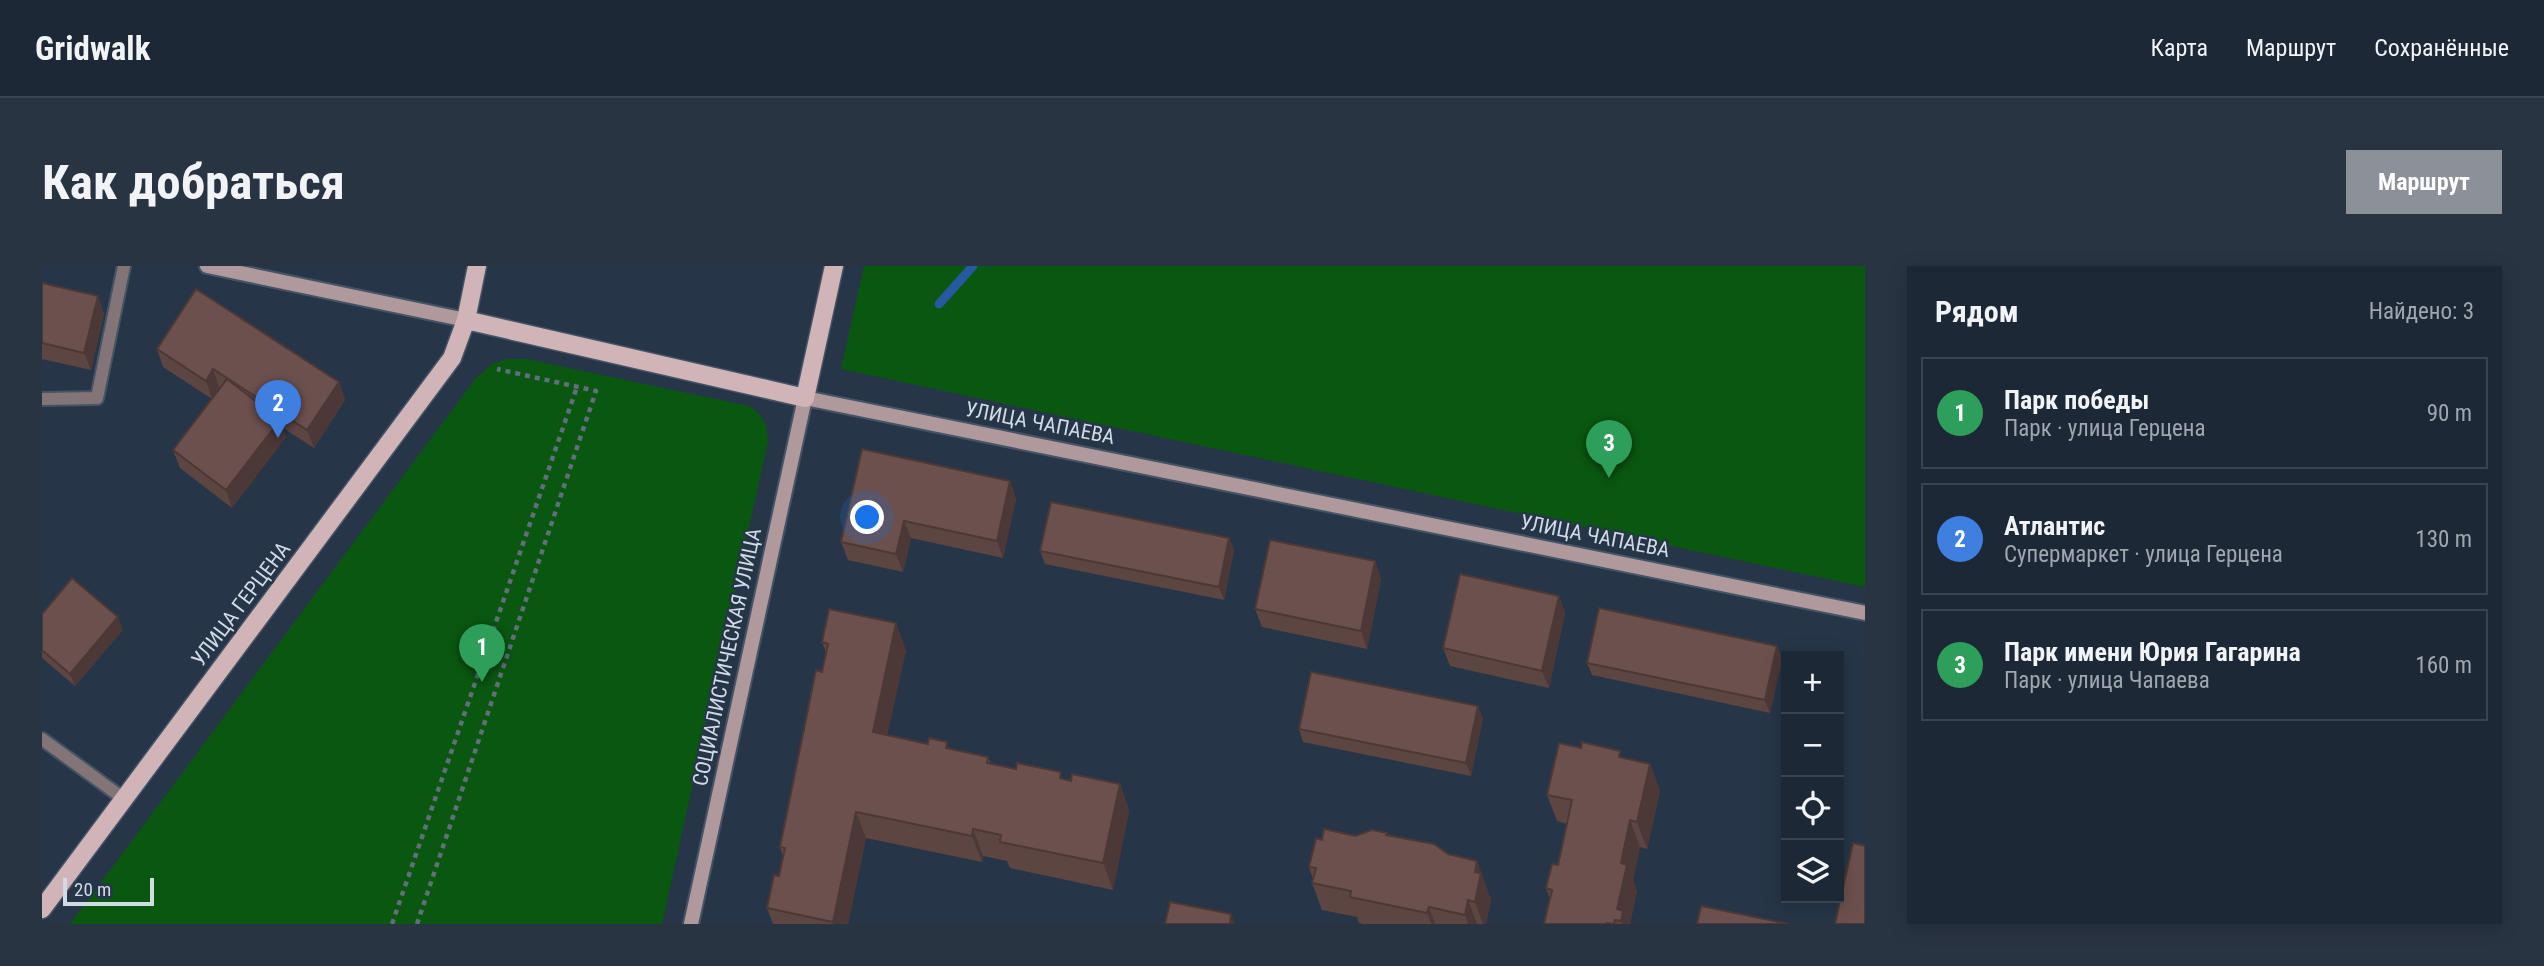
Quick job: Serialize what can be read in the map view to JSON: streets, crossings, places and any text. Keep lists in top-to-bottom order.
{
  "streets": {
    "main road": ["УЛИЦА ЧАПАЕВА", "УЛИЦА ГЕРЦЕНА"],
    "street": ["СОЦИАЛИСТИЧЕСКАЯ УЛИЦА"]
  },
  "crossings": [
    ["УЛИЦА ЧАПАЕВА", "УЛИЦА ГЕРЦЕНА"],
    ["УЛИЦА ЧАПАЕВА", "СОЦИАЛИСТИЧЕСКАЯ УЛИЦА"]
  ],
  "scale_bar": "20 m",
  "page": {
    "header": "Gridwalk",
    "nav": ["Карта", "Маршрут", "Сохранённые"],
    "buttons": "Маршрут",
    "title": "Как добраться",
    "heading": ["Рядом", "Найдено: 3"],
    "list": [
      {
        "mark": "1",
        "name": "Парк победы",
        "note": "Парк · улица Герцена",
        "value": "90 m"
      },
      {
        "mark": "2",
        "name": "Атлантис",
        "note": "Супермаркет · улица Герцена",
        "value": "130 m"
      },
      {
        "mark": "3",
        "name": "Парк имени Юрия Гагарина",
        "note": "Парк · улица Чапаева",
        "value": "160 m"
      }
    ],
    "pins": ["2", "3", "1"],
    "map_buttons": ["+", "−"],
    "scale": "20 m"
  }
}
